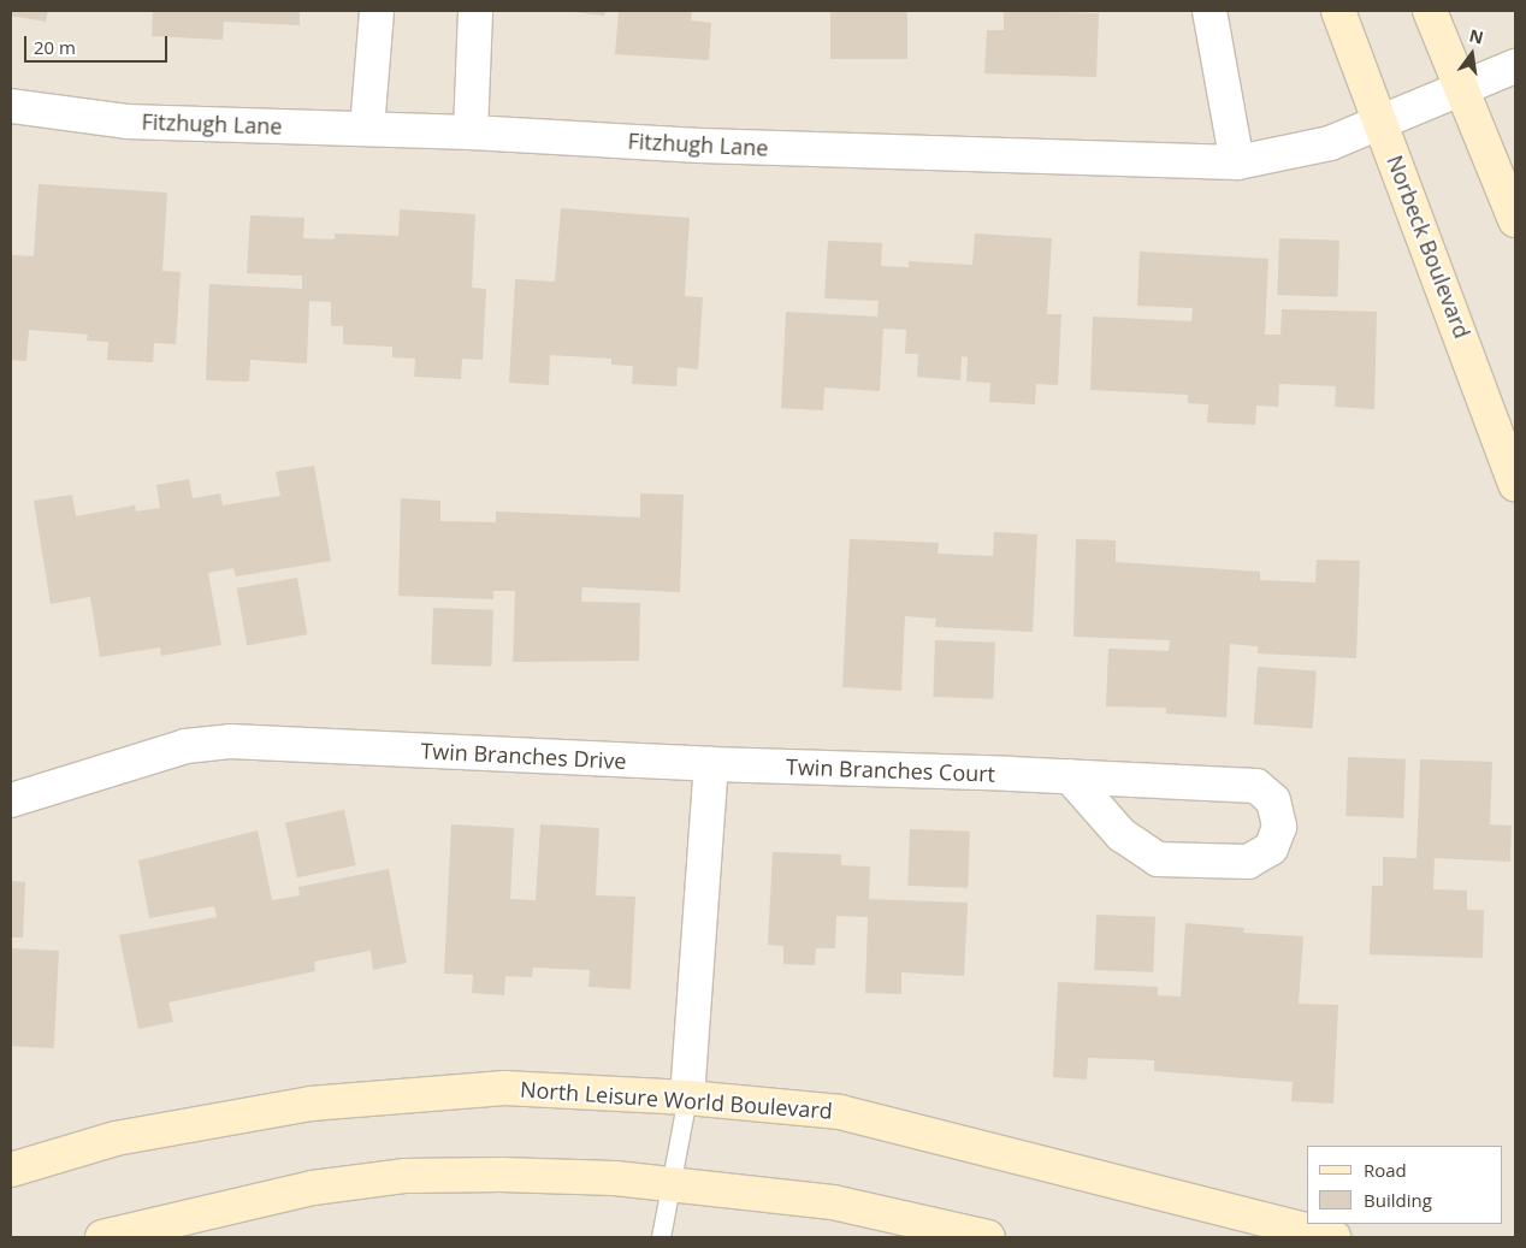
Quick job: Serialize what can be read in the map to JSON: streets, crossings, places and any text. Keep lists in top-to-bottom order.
{
  "streets": {
    "street": [
      "Fitzhugh Lane",
      "Norbeck Boulevard",
      "Twin Branches Drive",
      "Twin Branches Court",
      "North Leisure World Boulevard"
    ]
  },
  "crossings": [
    ["Fitzhugh Lane", "Norbeck Boulevard"],
    ["Twin Branches Drive", "Twin Branches Court"]
  ],
  "legend": ["Road", "Building"],
  "scale_bar": "20 m",
  "north": "top"
}
